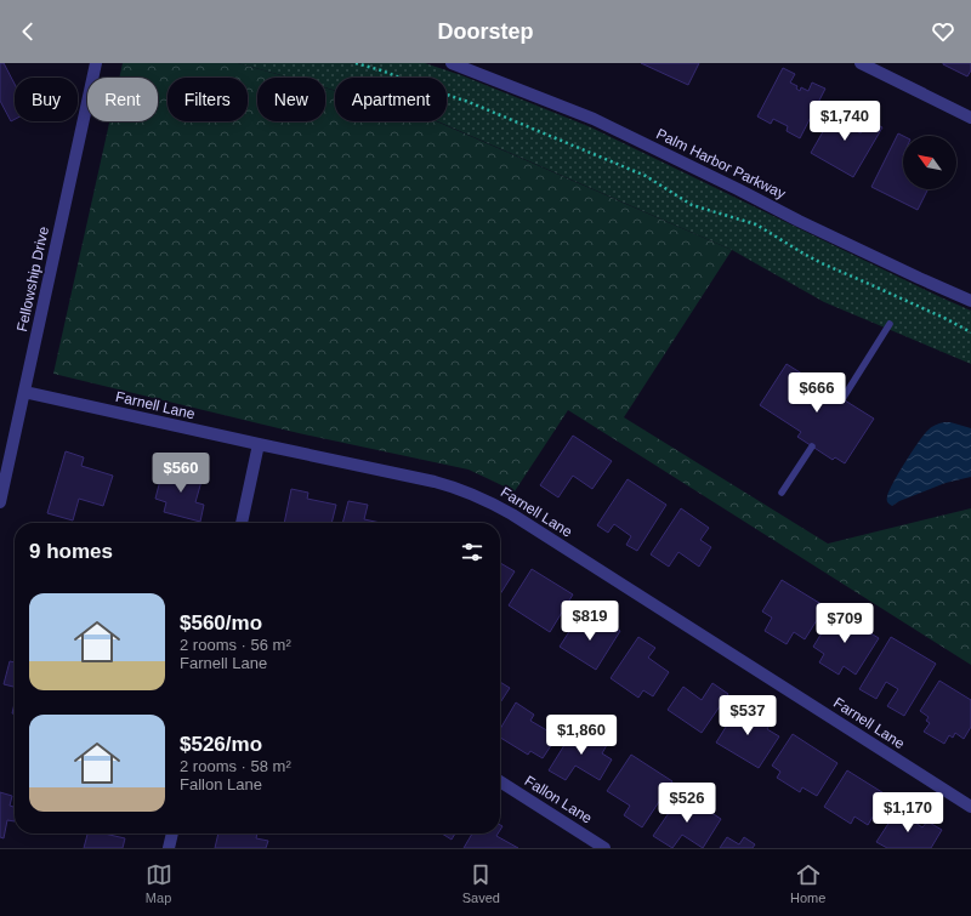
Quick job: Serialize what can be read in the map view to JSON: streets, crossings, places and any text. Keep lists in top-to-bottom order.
{
  "streets": {
    "street": [
      "Palm Harbor Parkway",
      "Fellowship Drive",
      "Farnell Lane",
      "Fallon Lane"
    ]
  },
  "crossings": [
    ["Fellowship Drive", "Farnell Lane"]
  ],
  "north": "top left",
  "page": {
    "header": "Doorstep",
    "chip": [
      "Buy",
      "Rent",
      "Filters",
      "New",
      "Apartment"
    ],
    "price": [
      "$1,740",
      "$666",
      "$560",
      "$819",
      "$709",
      "$537",
      "$1,860",
      "$526",
      "$1,170"
    ],
    "heading": "9 homes",
    "list": [
      {
        "name": "$560/mo",
        "note": "2 rooms · 56 m² · Farnell Lane"
      },
      {
        "name": "$526/mo",
        "note": "2 rooms · 58 m² · Fallon Lane"
      }
    ],
    "tabs": ["Map", "Saved", "Home"]
  }
}
